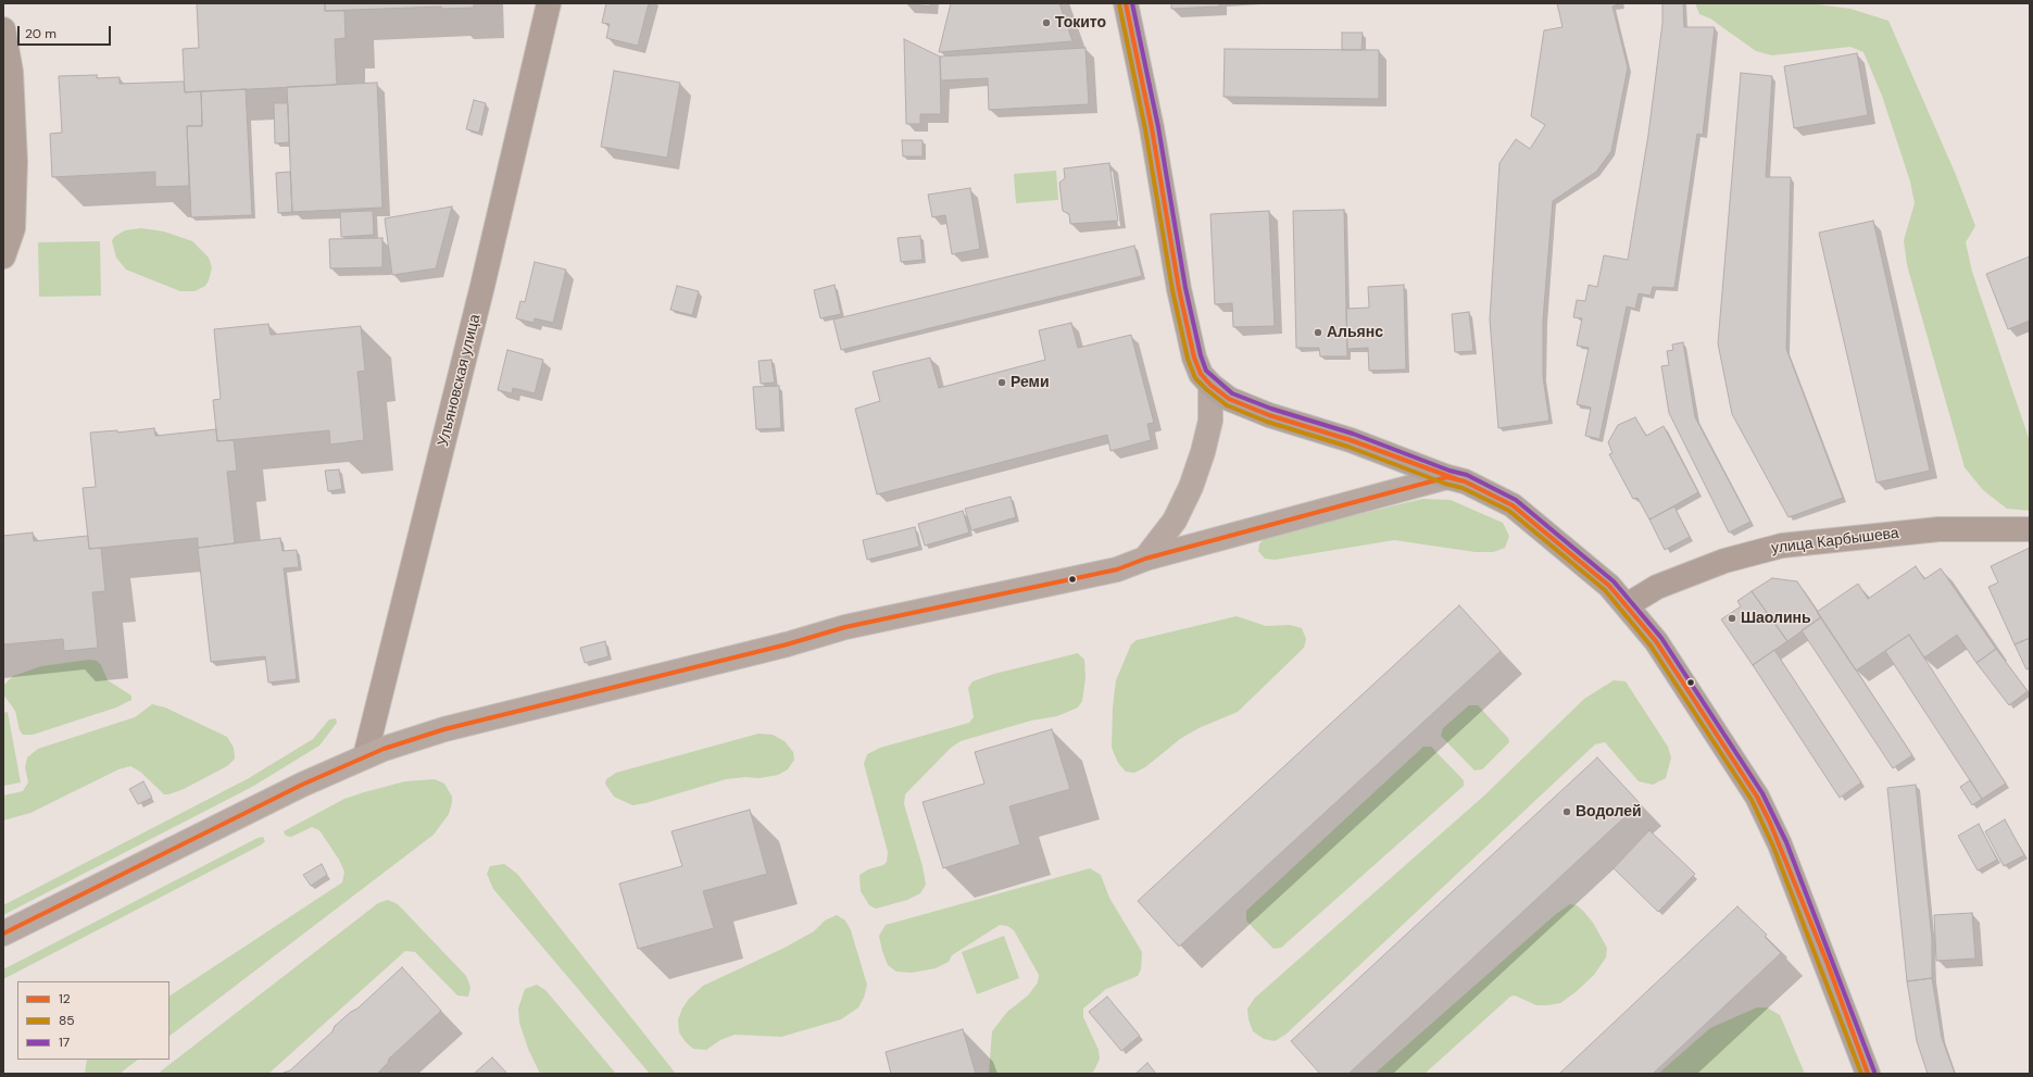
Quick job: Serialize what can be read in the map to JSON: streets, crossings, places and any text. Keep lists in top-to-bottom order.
{
  "streets": {
    "street": ["Ульяновская улица", "улица Карбышева"]
  },
  "places": [
    "Токито",
    "Альянс",
    "Реми",
    "Шаолинь",
    "Водолей"
  ],
  "lines": ["transit line 12", "transit line 17", "transit line 85"],
  "legend": ["12", "85", "17"],
  "scale_bar": "20 m"
}
